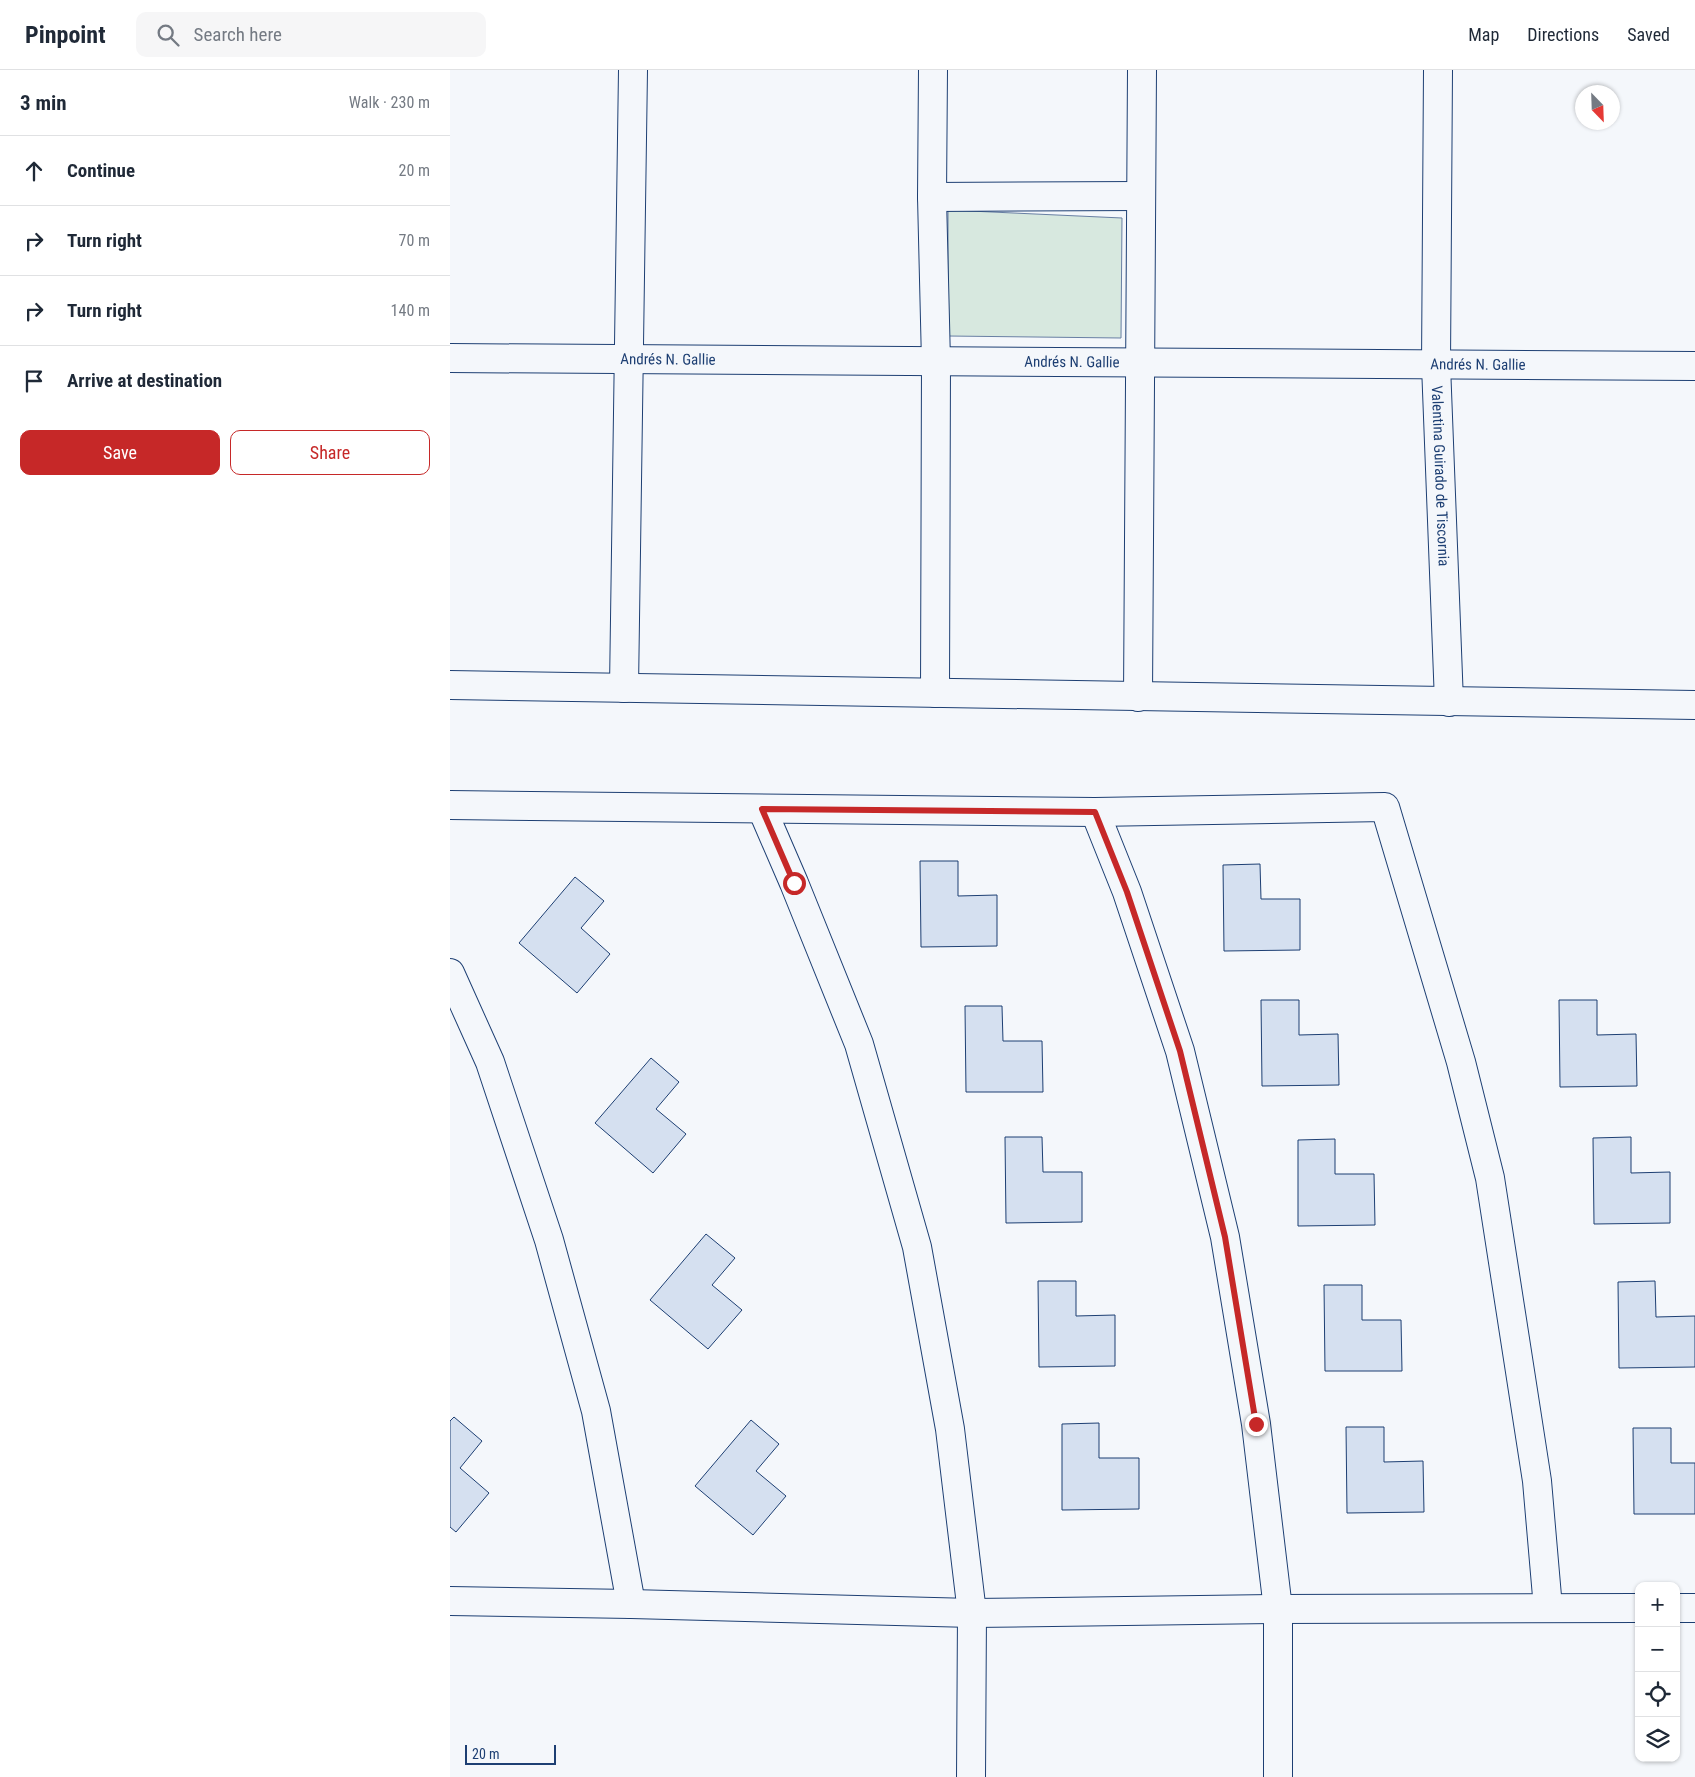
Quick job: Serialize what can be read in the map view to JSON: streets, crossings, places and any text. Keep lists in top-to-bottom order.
{
  "streets": {
    "street": ["Andrés N. Gallie", "Valentina Guirado de Tiscornia"]
  },
  "crossings": [
    ["Andrés N. Gallie", "Valentina Guirado de Tiscornia"]
  ],
  "scale_bar": "20 m",
  "north": "bottom right",
  "page": {
    "header": "Pinpoint",
    "search": "Search here",
    "nav": ["Map", "Directions", "Saved"],
    "heading": ["3 min", "Walk · 230 m"],
    "list": [
      ["Continue", "20 m"],
      ["Turn right", "70 m"],
      ["Turn right", "140 m"],
      "Arrive at destination"
    ],
    "buttons": ["Save", "Share"],
    "map_buttons": ["+", "−"],
    "scale": "20 m"
  }
}
